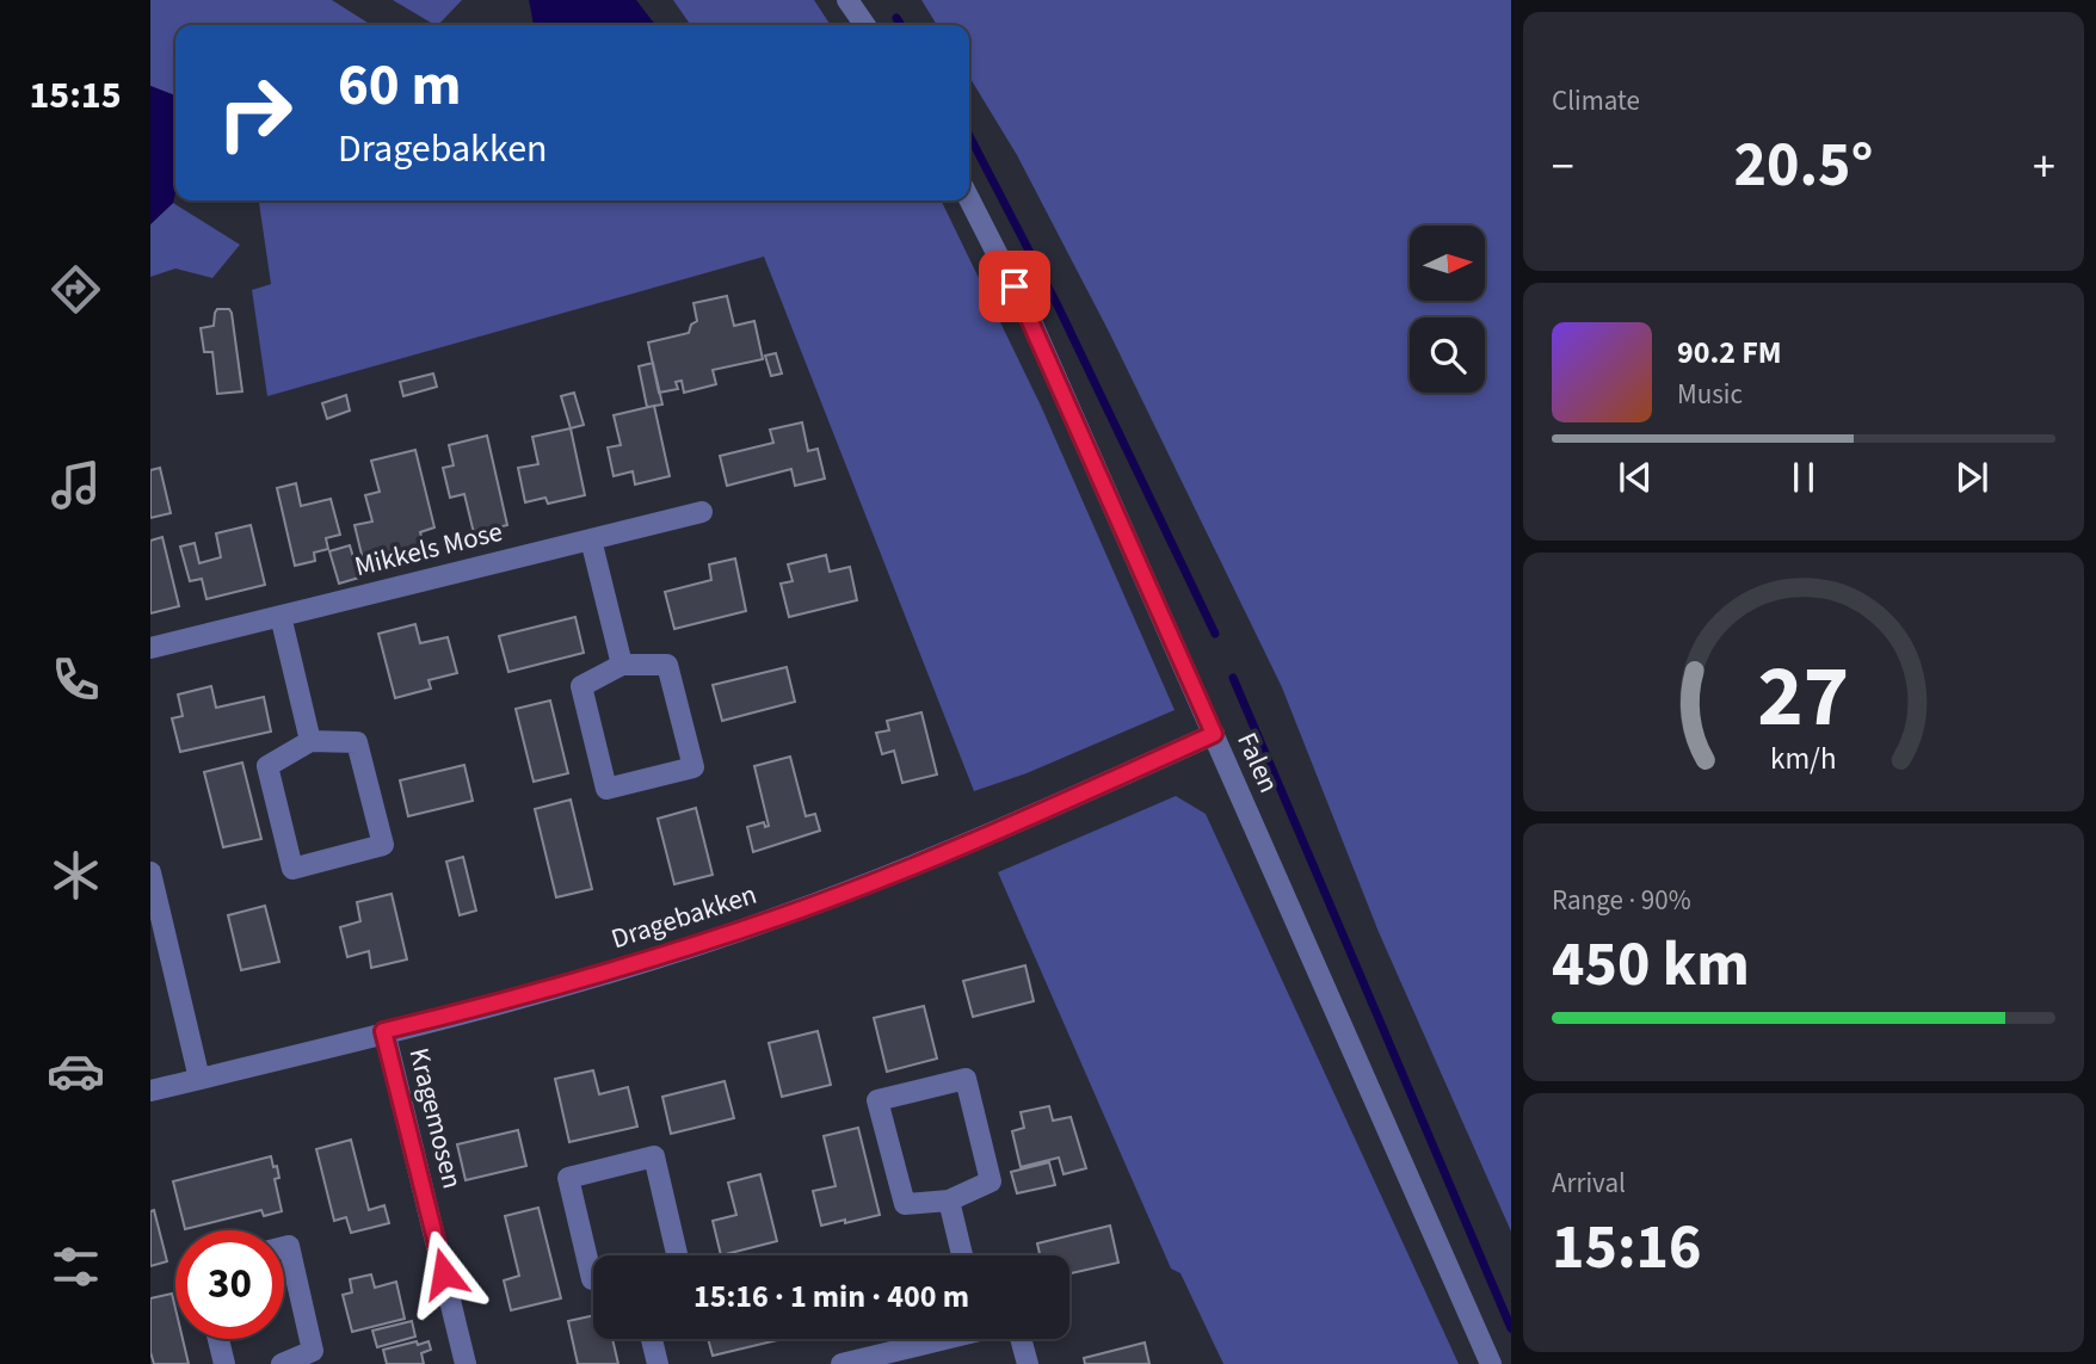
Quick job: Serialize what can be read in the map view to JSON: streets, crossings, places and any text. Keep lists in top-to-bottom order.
{
  "streets": {
    "street": [
      "Mikkels Mose",
      "Falen",
      "Dragebakken",
      "Kragemosen"
    ]
  },
  "crossings": [
    ["Falen", "Dragebakken"],
    ["Dragebakken", "Kragemosen"]
  ],
  "north": "right",
  "page": {
    "tabs": "15:15",
    "tile": [
      "Climate",
      ["Range · 90%", "450 km"],
      ["Arrival", "15:16"]
    ],
    "turn": ["60 m", "Dragebakken"],
    "heat": ["−", "20.5°", "+"],
    "song": ["90.2 FM", "Music"],
    "limit": "30",
    "trip": "15:16 · 1 min · 400 m",
    "gauge": ["27", "km/h"]
  }
}
